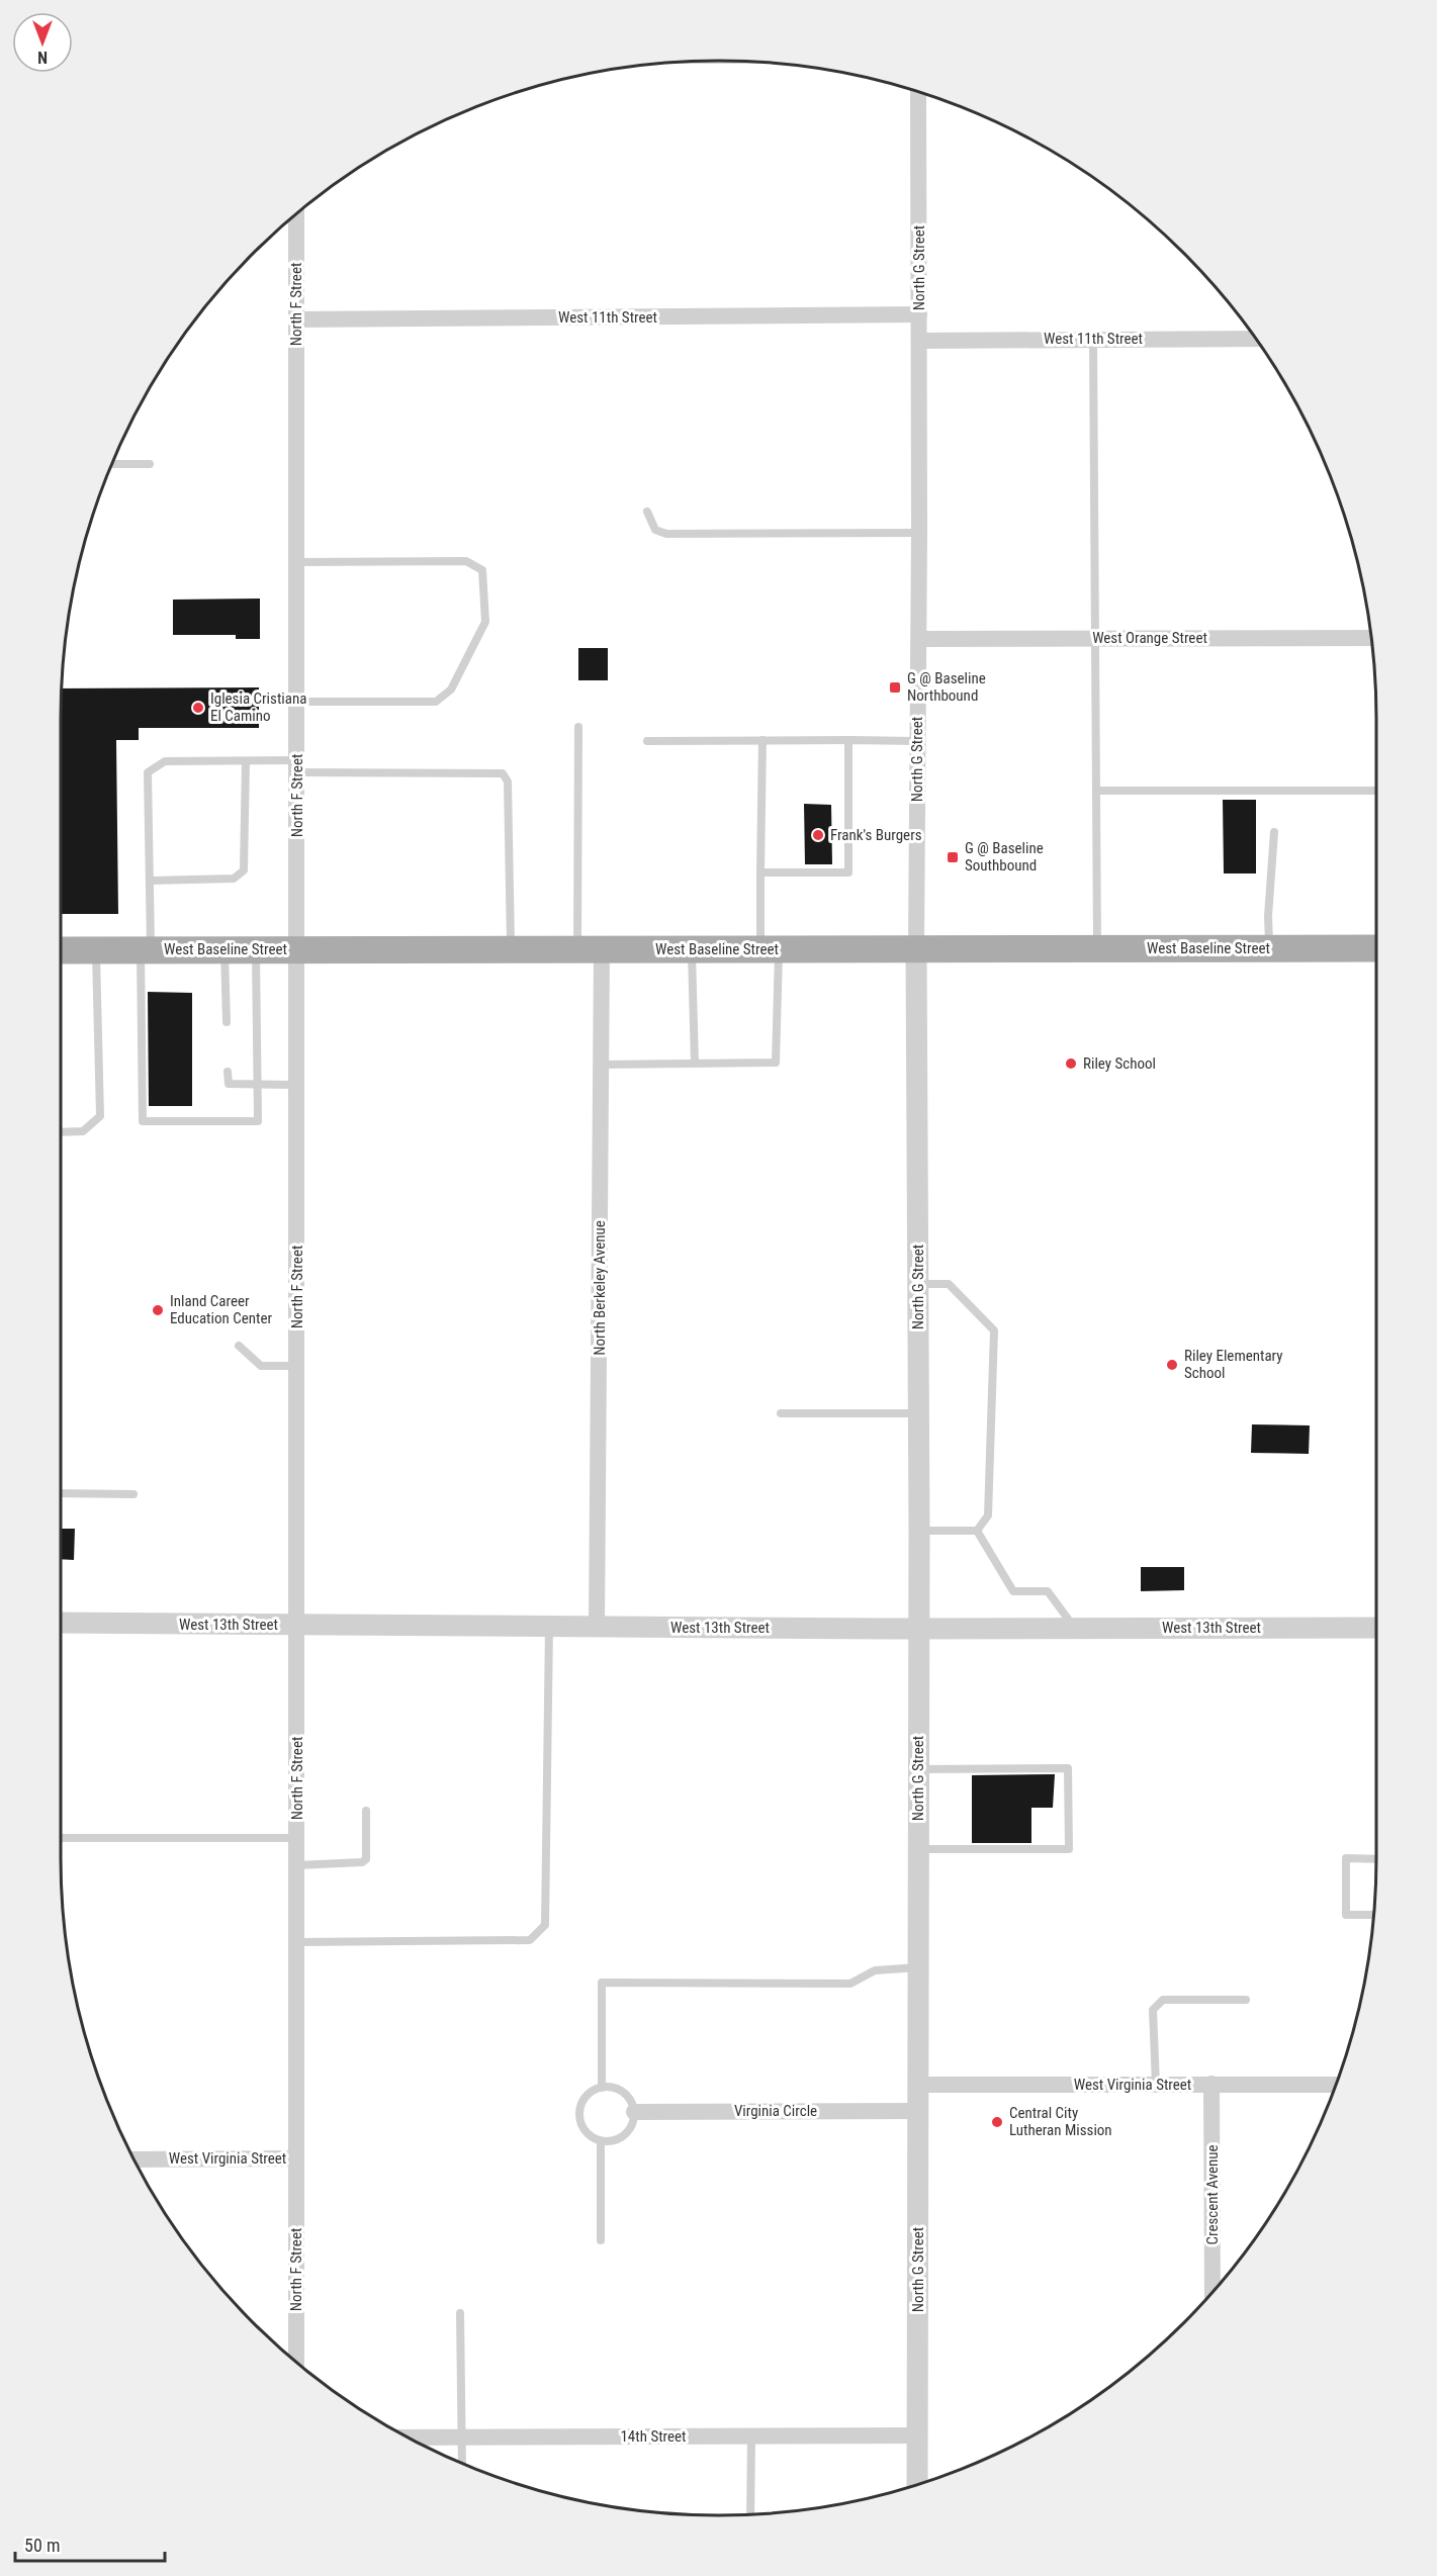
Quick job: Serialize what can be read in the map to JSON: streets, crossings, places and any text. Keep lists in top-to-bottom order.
{
  "streets": {
    "main road": ["West Baseline Street"],
    "street": [
      "North G Street",
      "North F Street",
      "West 11th Street",
      "West Orange Street",
      "North Berkeley Avenue",
      "West 13th Street",
      "West Virginia Street",
      "Virginia Circle",
      "Crescent Avenue",
      "14th Street"
    ]
  },
  "crossings": [
    ["North G Street", "West 11th Street"],
    ["North G Street", "West Orange Street"],
    ["North G Street", "West Baseline Street"],
    ["North G Street", "West 13th Street"],
    ["North G Street", "West Virginia Street"],
    ["North G Street", "Virginia Circle"],
    ["North G Street", "14th Street"],
    ["North F Street", "West 11th Street"],
    ["North F Street", "West Baseline Street"],
    ["North F Street", "West 13th Street"],
    ["North F Street", "West Virginia Street"],
    ["West Baseline Street", "North Berkeley Avenue"],
    ["North Berkeley Avenue", "West 13th Street"],
    ["West Virginia Street", "Crescent Avenue"]
  ],
  "places": {
    "transit": ["G @ Baseline Northbound", "G @ Baseline Southbound"],
    "other": [
      "Iglesia Cristiana El Camino",
      "Frank's Burgers",
      "Riley School",
      "Inland Career Education Center",
      "Riley Elementary School",
      "Central City Lutheran Mission"
    ]
  },
  "scale_bar": "50 m",
  "north": "bottom"
}
